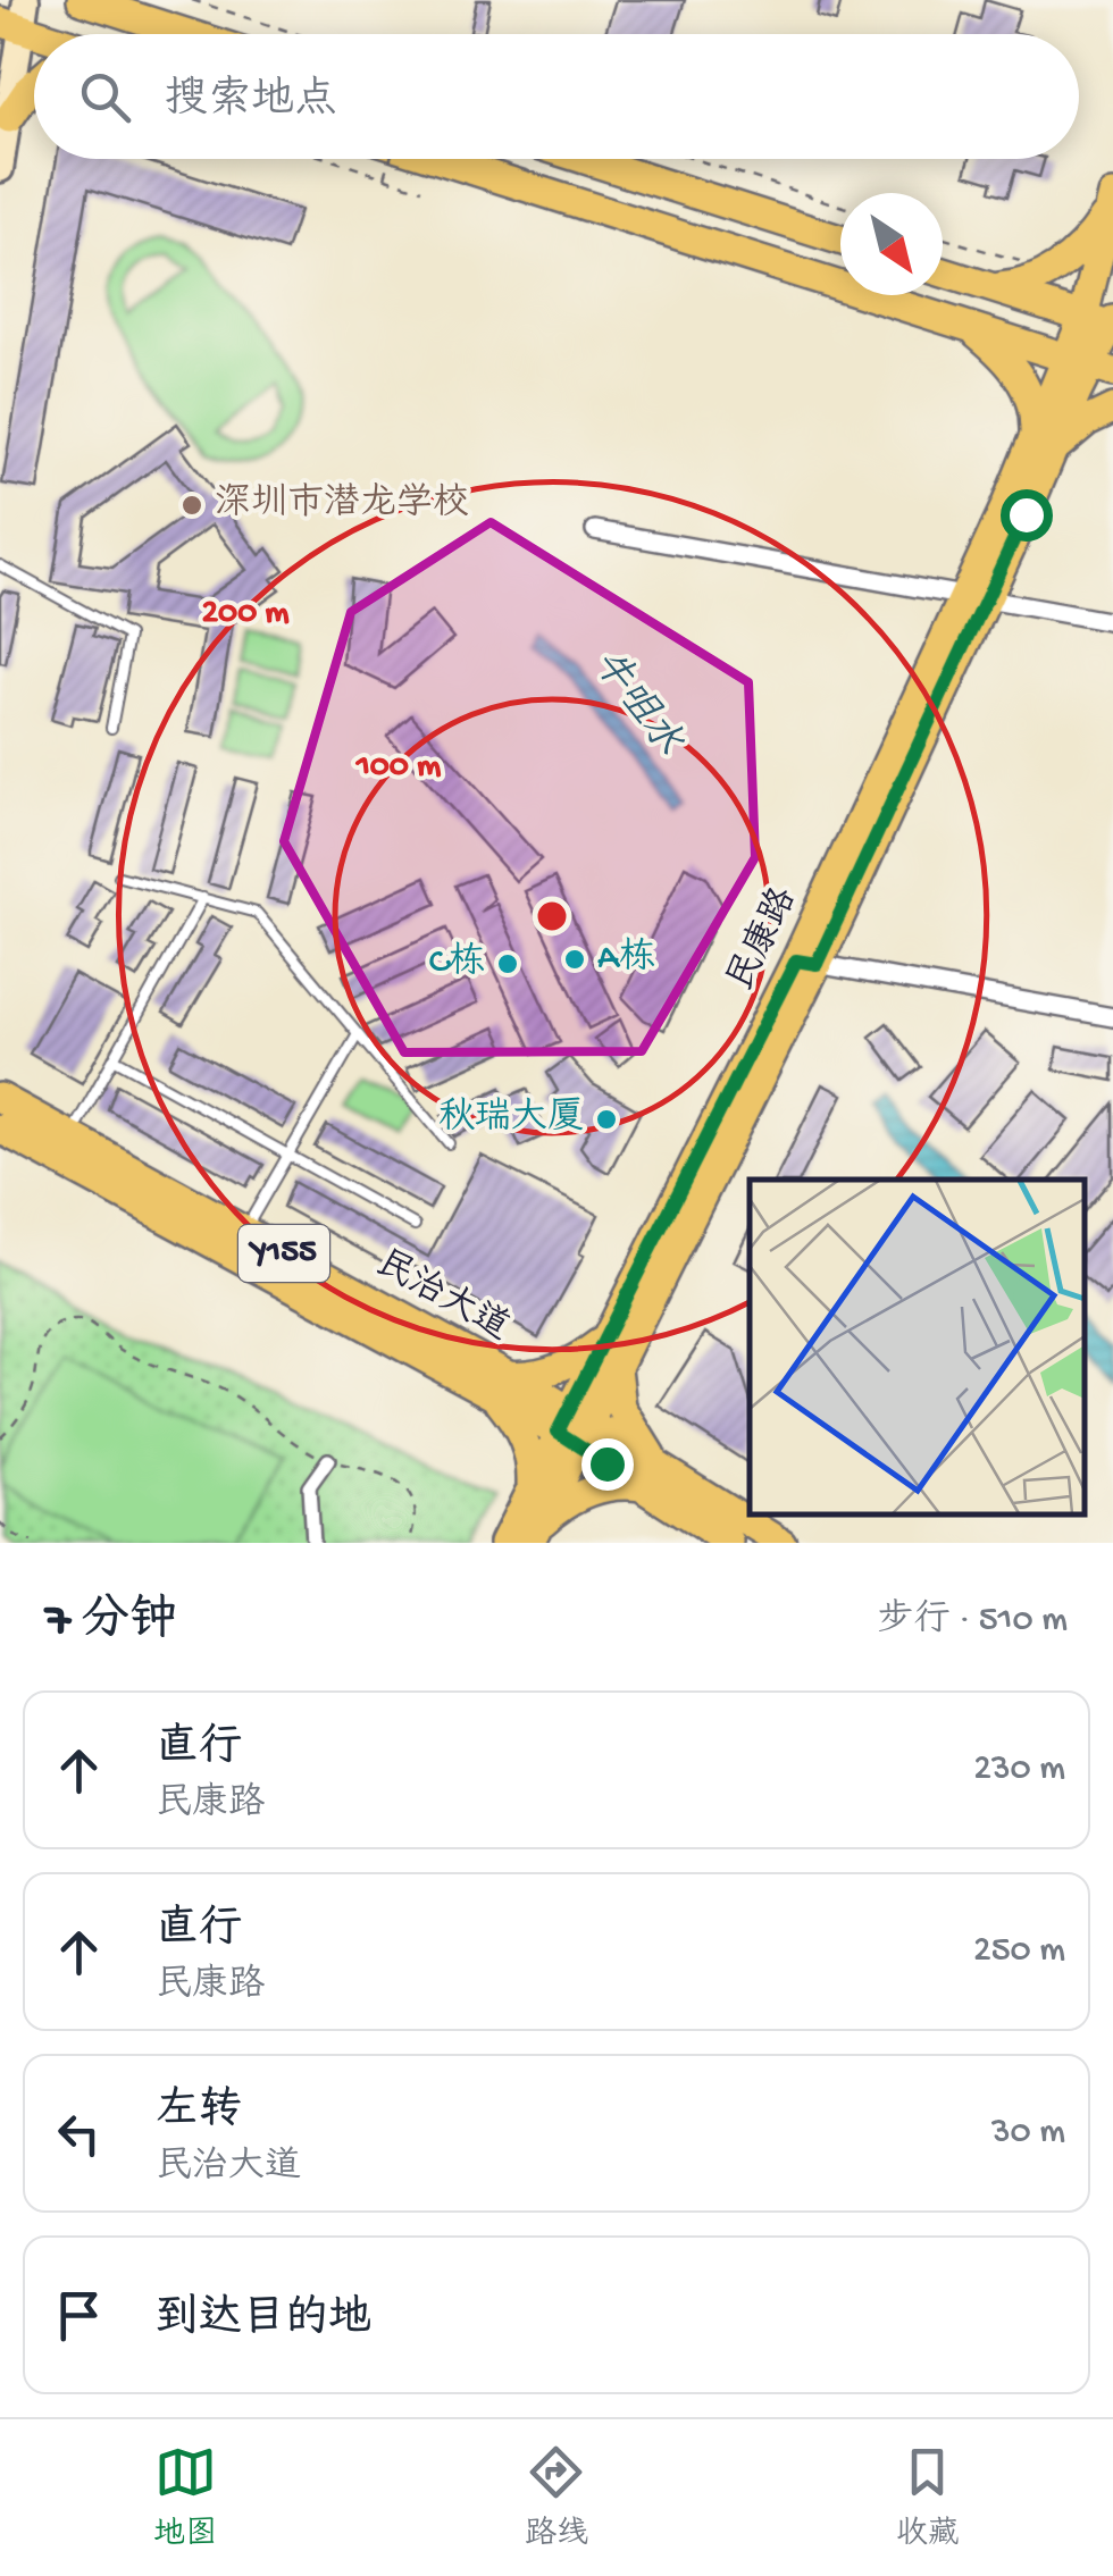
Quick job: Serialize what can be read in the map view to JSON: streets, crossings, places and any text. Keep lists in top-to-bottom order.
{
  "streets": {
    "main road": ["民康路", "Y155", "民治大道"]
  },
  "crossings": [
    ["民康路", "民治大道"]
  ],
  "water": ["牛咀水"],
  "places": [
    "深圳市潜龙学校",
    "A栋",
    "C栋",
    "秋瑞大厦"
  ],
  "north": "bottom right",
  "page": {
    "search": "搜索地点",
    "heading": ["7 分钟", "步行 · 510 m"],
    "list": [
      ["直行", "民康路", "230 m"],
      ["直行", "民康路", "250 m"],
      ["左转", "民治大道", "30 m"],
      "到达目的地"
    ],
    "nav": ["地图", "路线", "收藏"]
  },
  "rings": ["200 m", "100 m"]
}
